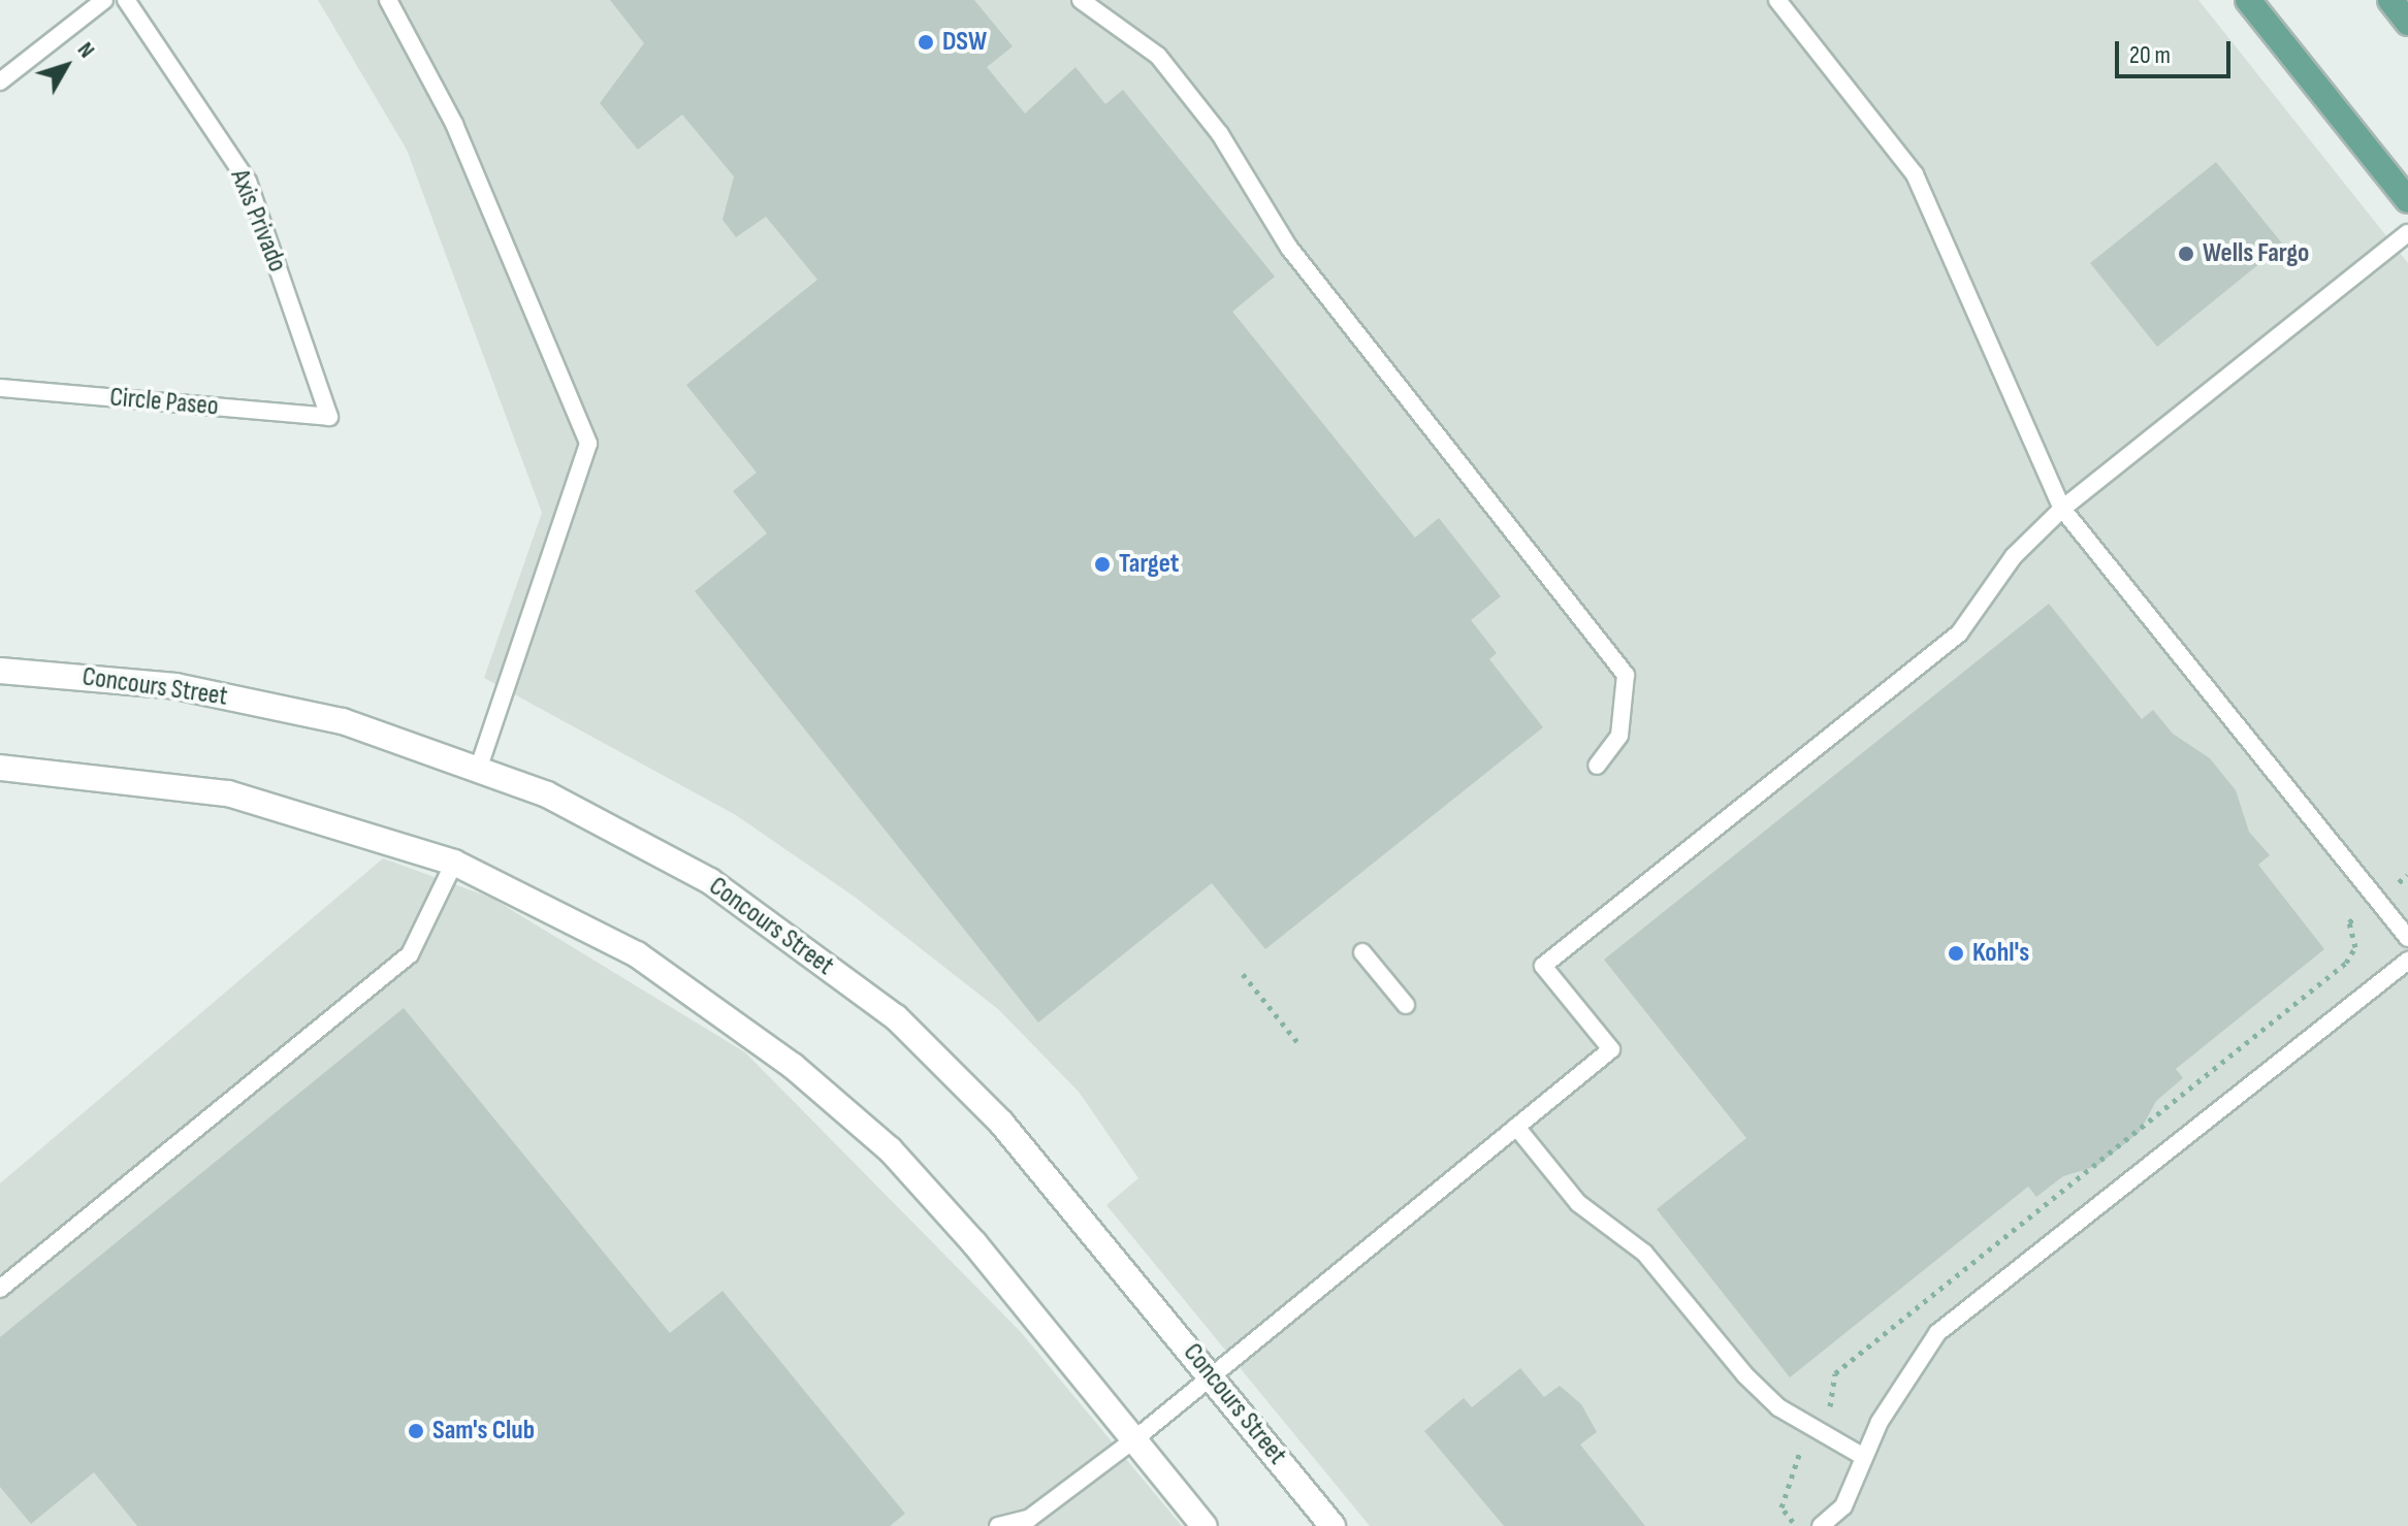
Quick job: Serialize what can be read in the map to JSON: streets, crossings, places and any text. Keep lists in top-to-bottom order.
{
  "streets": {
    "street": ["Concours Street"],
    "lane": ["Axis Privado", "Circle Paseo"]
  },
  "crossings": [
    ["Axis Privado", "Circle Paseo"]
  ],
  "places": [
    "DSW",
    "Wells Fargo",
    "Target",
    "Kohl's",
    "Sam's Club"
  ],
  "scale_bar": "20 m",
  "north": "top right"
}
